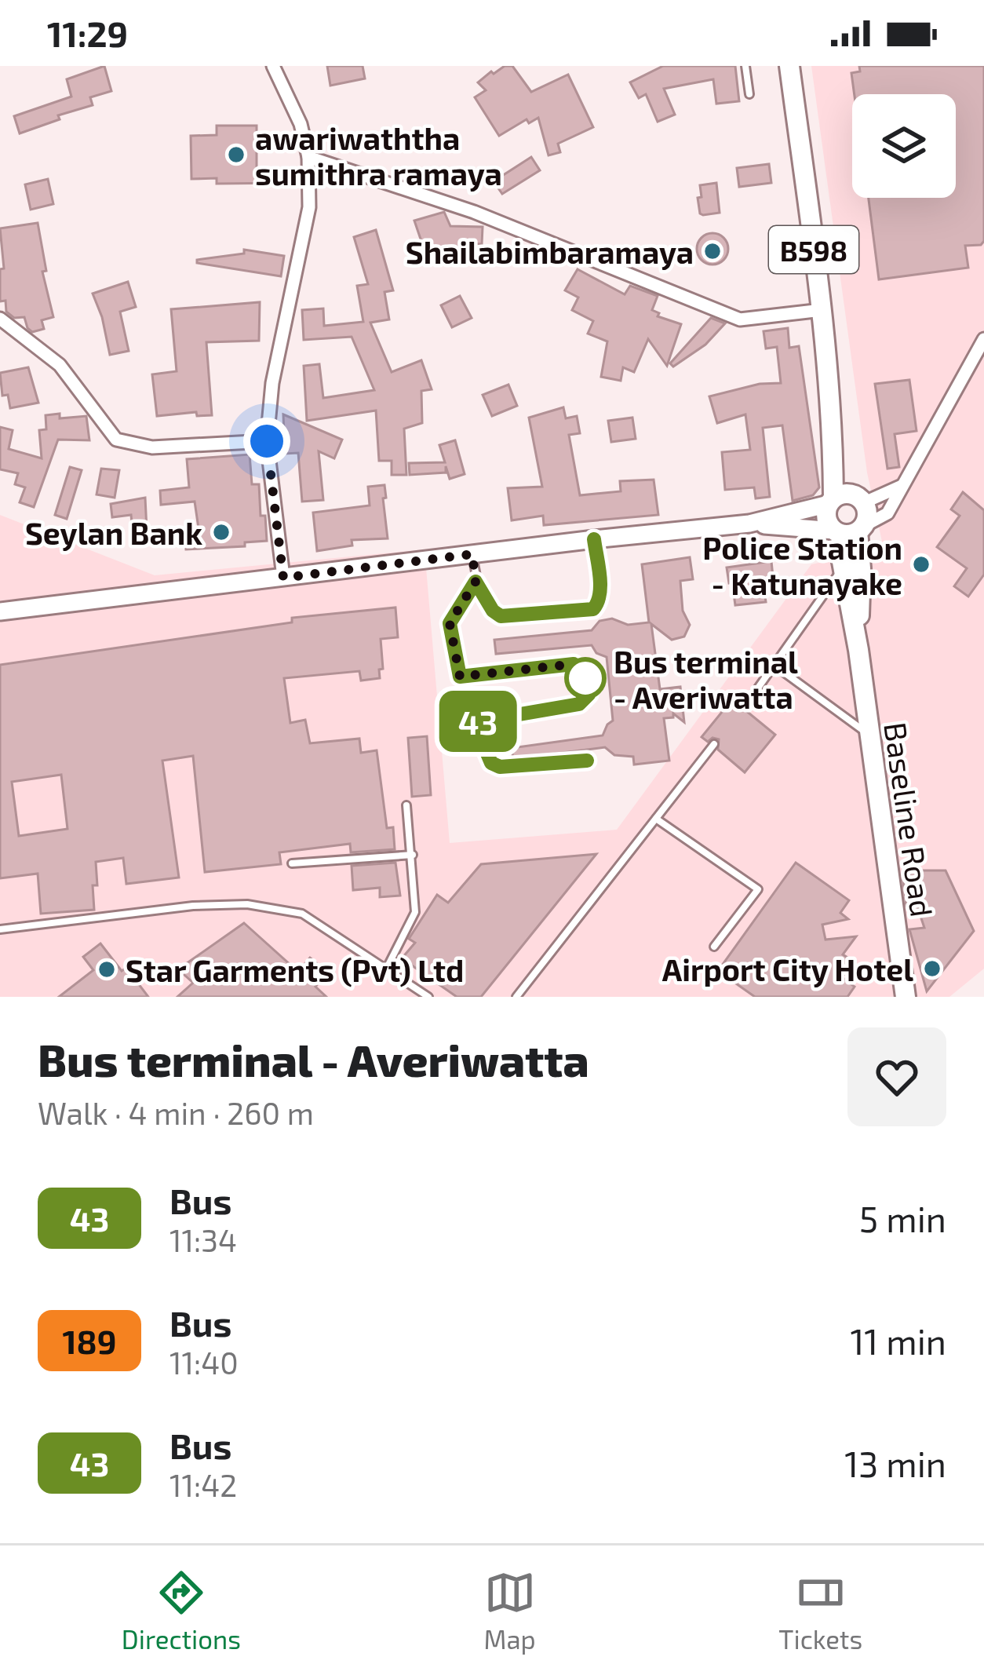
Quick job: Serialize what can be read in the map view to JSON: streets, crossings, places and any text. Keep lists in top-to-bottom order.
{
  "streets": {
    "main road": ["B598", "Baseline Road"]
  },
  "places": [
    "awariwaththa sumithra ramaya",
    "Shailabimbaramaya",
    "Seylan Bank",
    "Police Station - Katunayake",
    "Bus terminal - Averiwatta",
    "Airport City Hotel",
    "Star Garments (Pvt) Ltd"
  ],
  "lines": ["bus line 43"],
  "page": {
    "status": "11:29",
    "on_map": "43",
    "heading": ["Bus terminal - Averiwatta", "Walk · 4 min · 260 m"],
    "list": [
      {
        "mark": "43",
        "name": "Bus",
        "note": "11:34",
        "value": "5 min"
      },
      {
        "mark": "189",
        "name": "Bus",
        "note": "11:40",
        "value": "11 min"
      },
      {
        "mark": "43",
        "name": "Bus",
        "note": "11:42",
        "value": "13 min"
      }
    ],
    "tabs": ["Directions", "Map", "Tickets"]
  }
}
